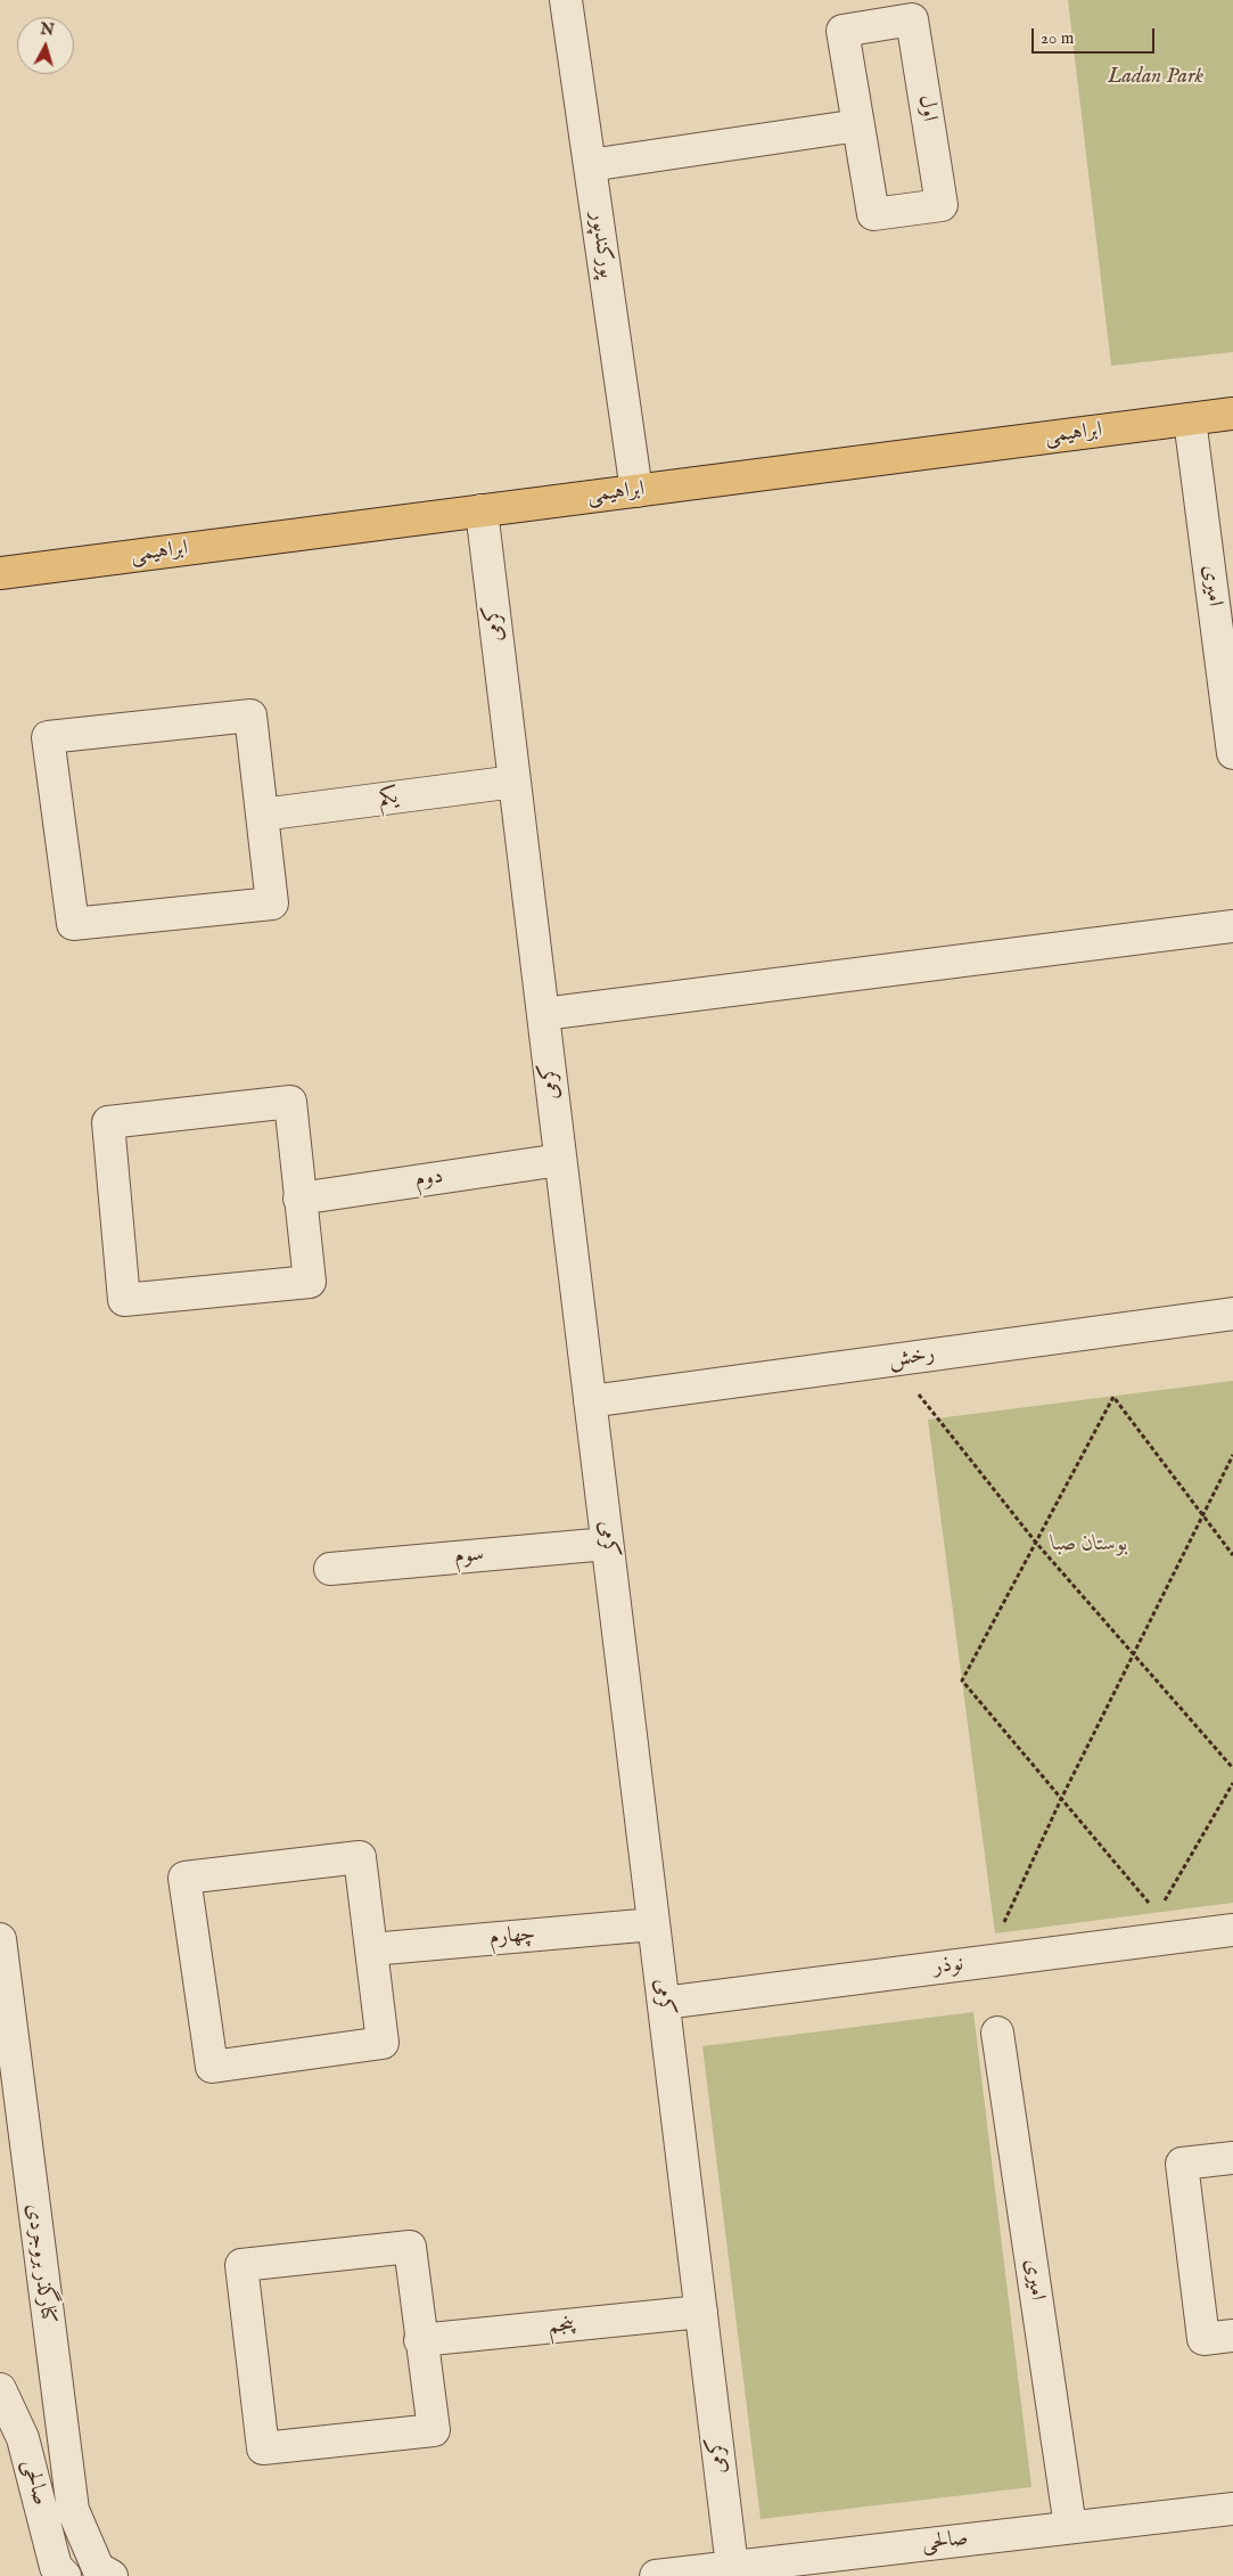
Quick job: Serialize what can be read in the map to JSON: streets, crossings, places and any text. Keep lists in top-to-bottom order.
{
  "streets": {
    "main road": ["ابراهیمی"],
    "street": [
      "اول",
      "پورکندپور",
      "امیری",
      "کرمی",
      "یکم",
      "دوم",
      "رخش",
      "سوم",
      "چهارم",
      "نوذر",
      "کنارگذر بروجردی",
      "پنجم",
      "صالحی"
    ]
  },
  "crossings": [
    ["پورکندپور", "ابراهیمی"],
    ["ابراهیمی", "امیری"],
    ["ابراهیمی", "کرمی"],
    ["امیری", "صالحی"],
    ["کرمی", "یکم"],
    ["کرمی", "دوم"],
    ["کرمی", "رخش"],
    ["کرمی", "سوم"],
    ["کرمی", "چهارم"],
    ["کرمی", "نوذر"],
    ["کرمی", "پنجم"],
    ["کرمی", "صالحی"]
  ],
  "parks": ["Ladan Park", "بوستان صبا"],
  "scale_bar": "20 m",
  "north": "top"
}
